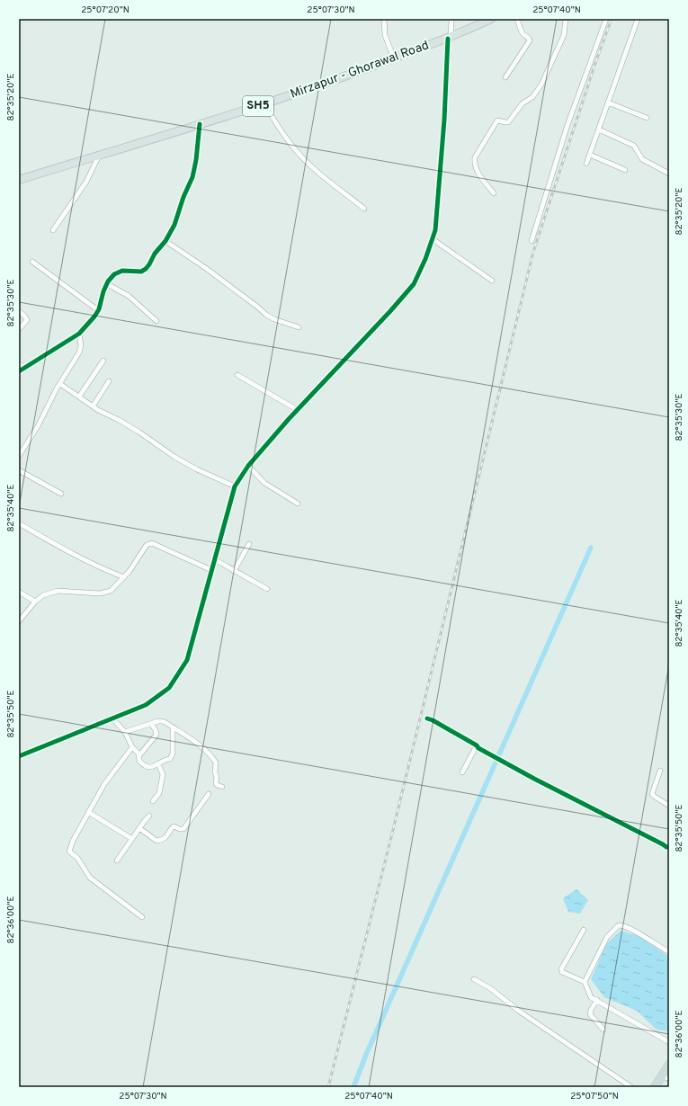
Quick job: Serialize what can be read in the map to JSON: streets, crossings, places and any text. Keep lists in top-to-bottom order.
{
  "streets": {
    "main road": ["Mirzapur - Ghorawal Road", "SH5"]
  },
  "coordinates": [
    "25°07'20\"N",
    "25°07'30\"N",
    "25°07'40\"N",
    "82°35'20\"E",
    "82°35'30\"E",
    "82°35'40\"E",
    "82°35'50\"E",
    "82°36'00\"E",
    "25°07'50\"N"
  ]
}
